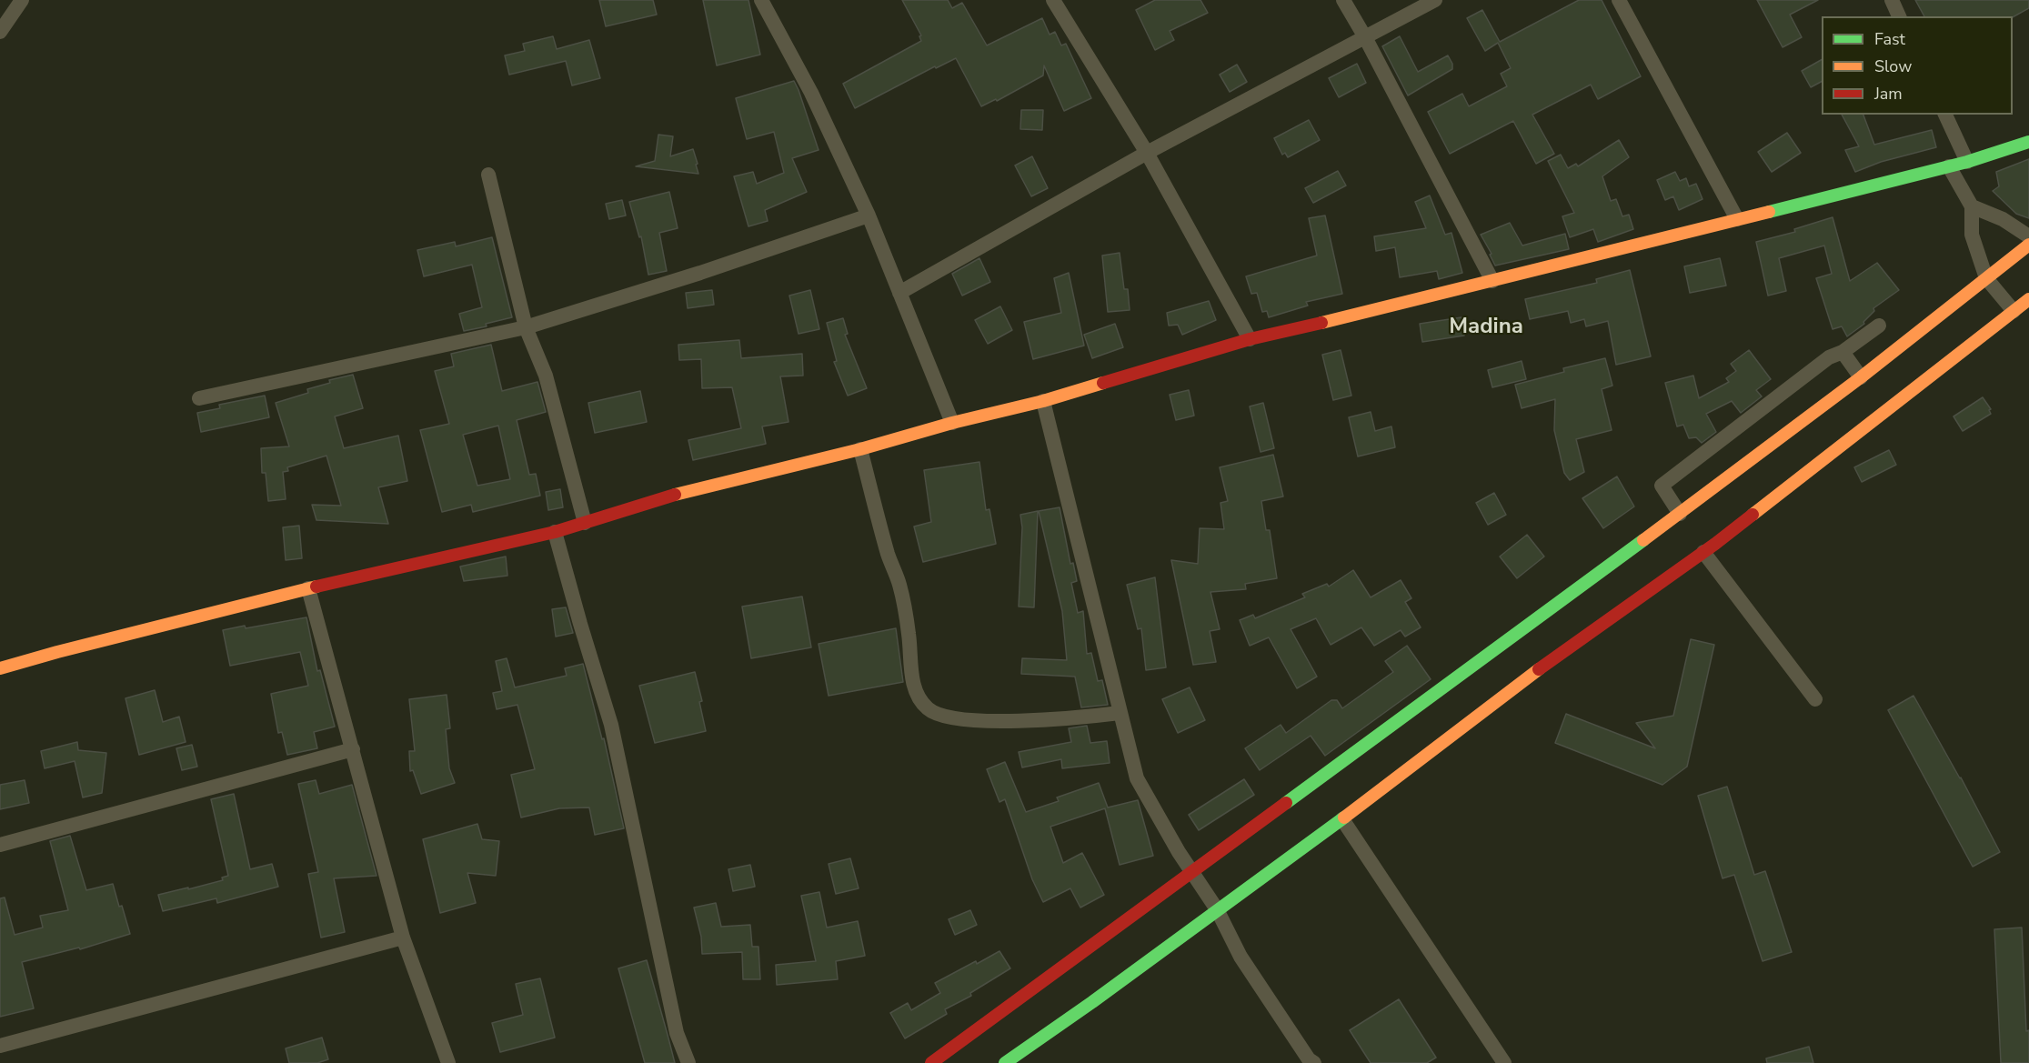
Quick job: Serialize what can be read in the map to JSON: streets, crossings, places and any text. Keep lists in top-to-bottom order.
{
  "districts": ["Madina"],
  "legend": ["Fast", "Slow", "Jam"]
}
